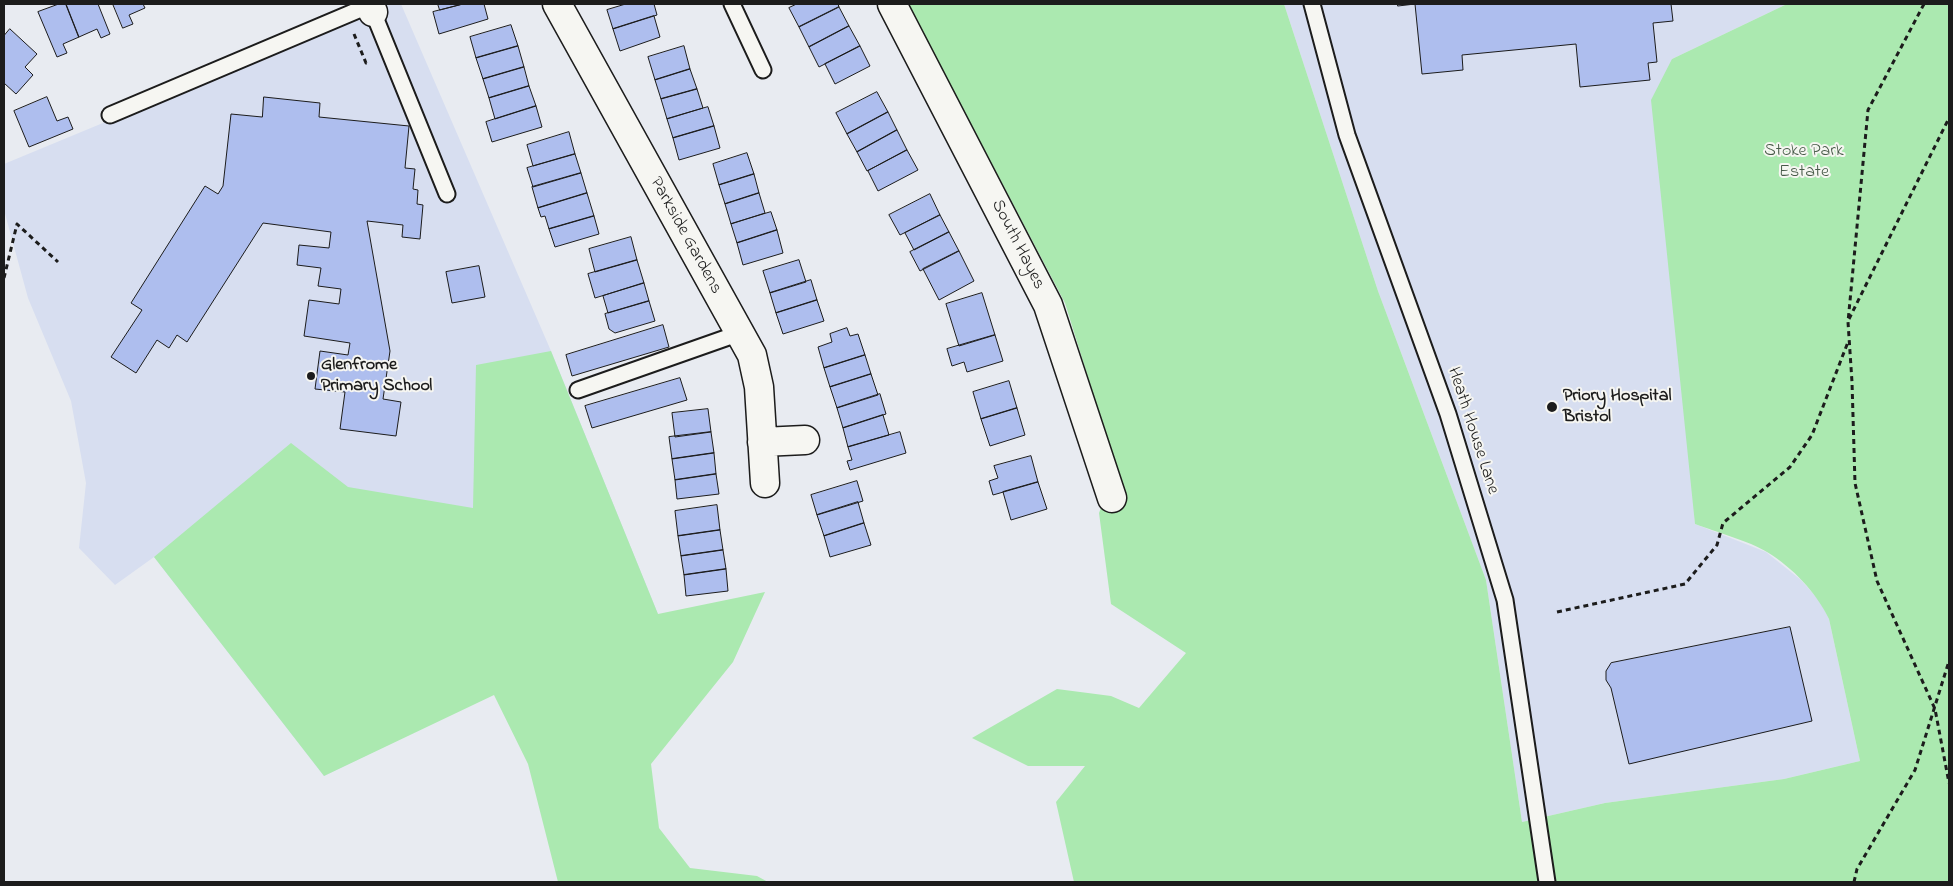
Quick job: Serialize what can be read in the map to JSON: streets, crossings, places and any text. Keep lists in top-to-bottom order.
{
  "streets": {
    "street": ["Parkside Gardens", "South Hayes"],
    "lane": ["Heath House Lane"]
  },
  "parks": ["Stoke Park Estate"],
  "places": ["Glenfrome Primary School", "Priory Hospital Bristol"]
}
